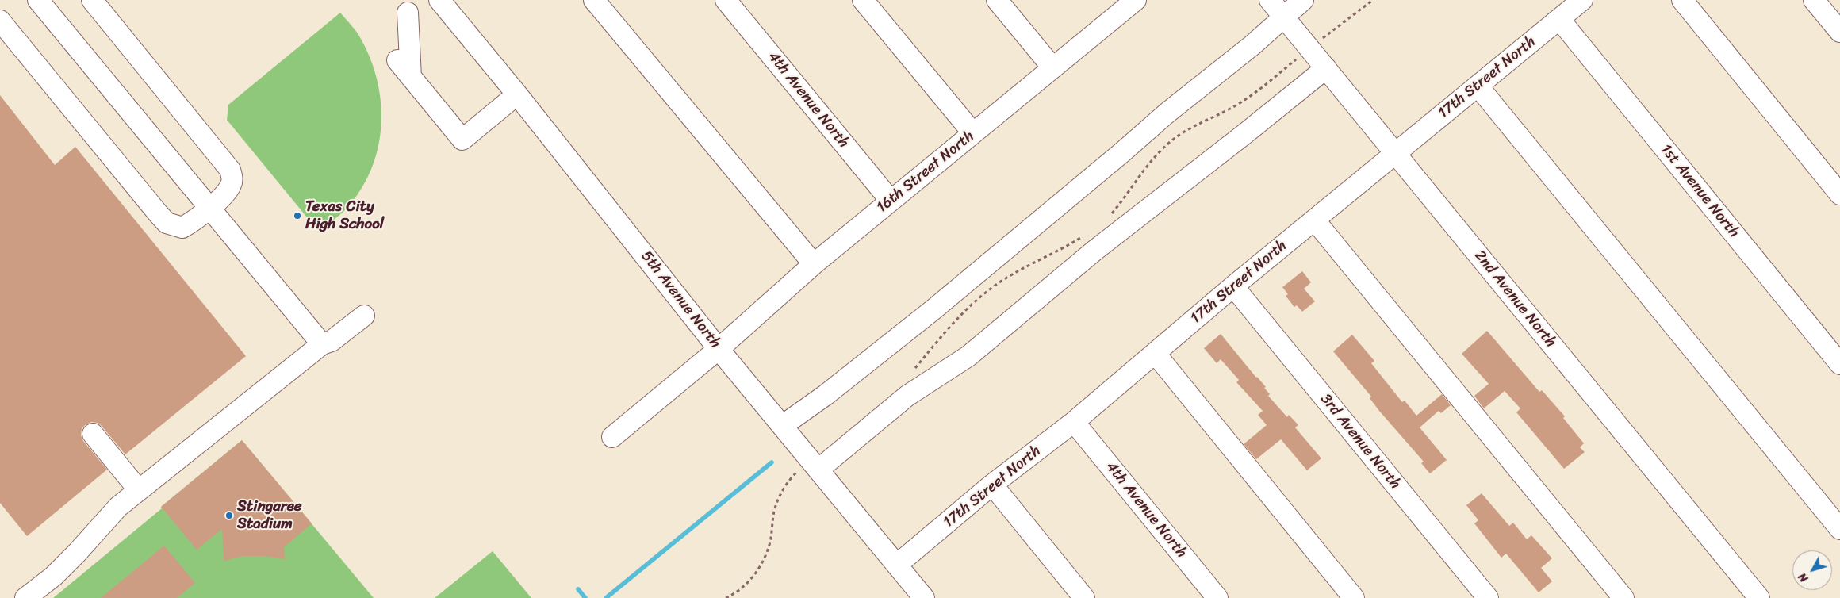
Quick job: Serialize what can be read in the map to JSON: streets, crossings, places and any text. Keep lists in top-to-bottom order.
{
  "streets": {
    "street": [
      "17th Street North",
      "4th Avenue North",
      "16th Street North",
      "1st Avenue North",
      "2nd Avenue North",
      "5th Avenue North",
      "3rd Avenue North"
    ]
  },
  "crossings": [
    ["17th Street North", "4th Avenue North"],
    ["17th Street North", "1st Avenue North"],
    ["17th Street North", "2nd Avenue North"],
    ["17th Street North", "5th Avenue North"],
    ["17th Street North", "3rd Avenue North"],
    ["4th Avenue North", "16th Street North"],
    ["16th Street North", "5th Avenue North"]
  ],
  "places": ["Texas City High School", "Stingaree Stadium"],
  "north": "bottom left"
}
